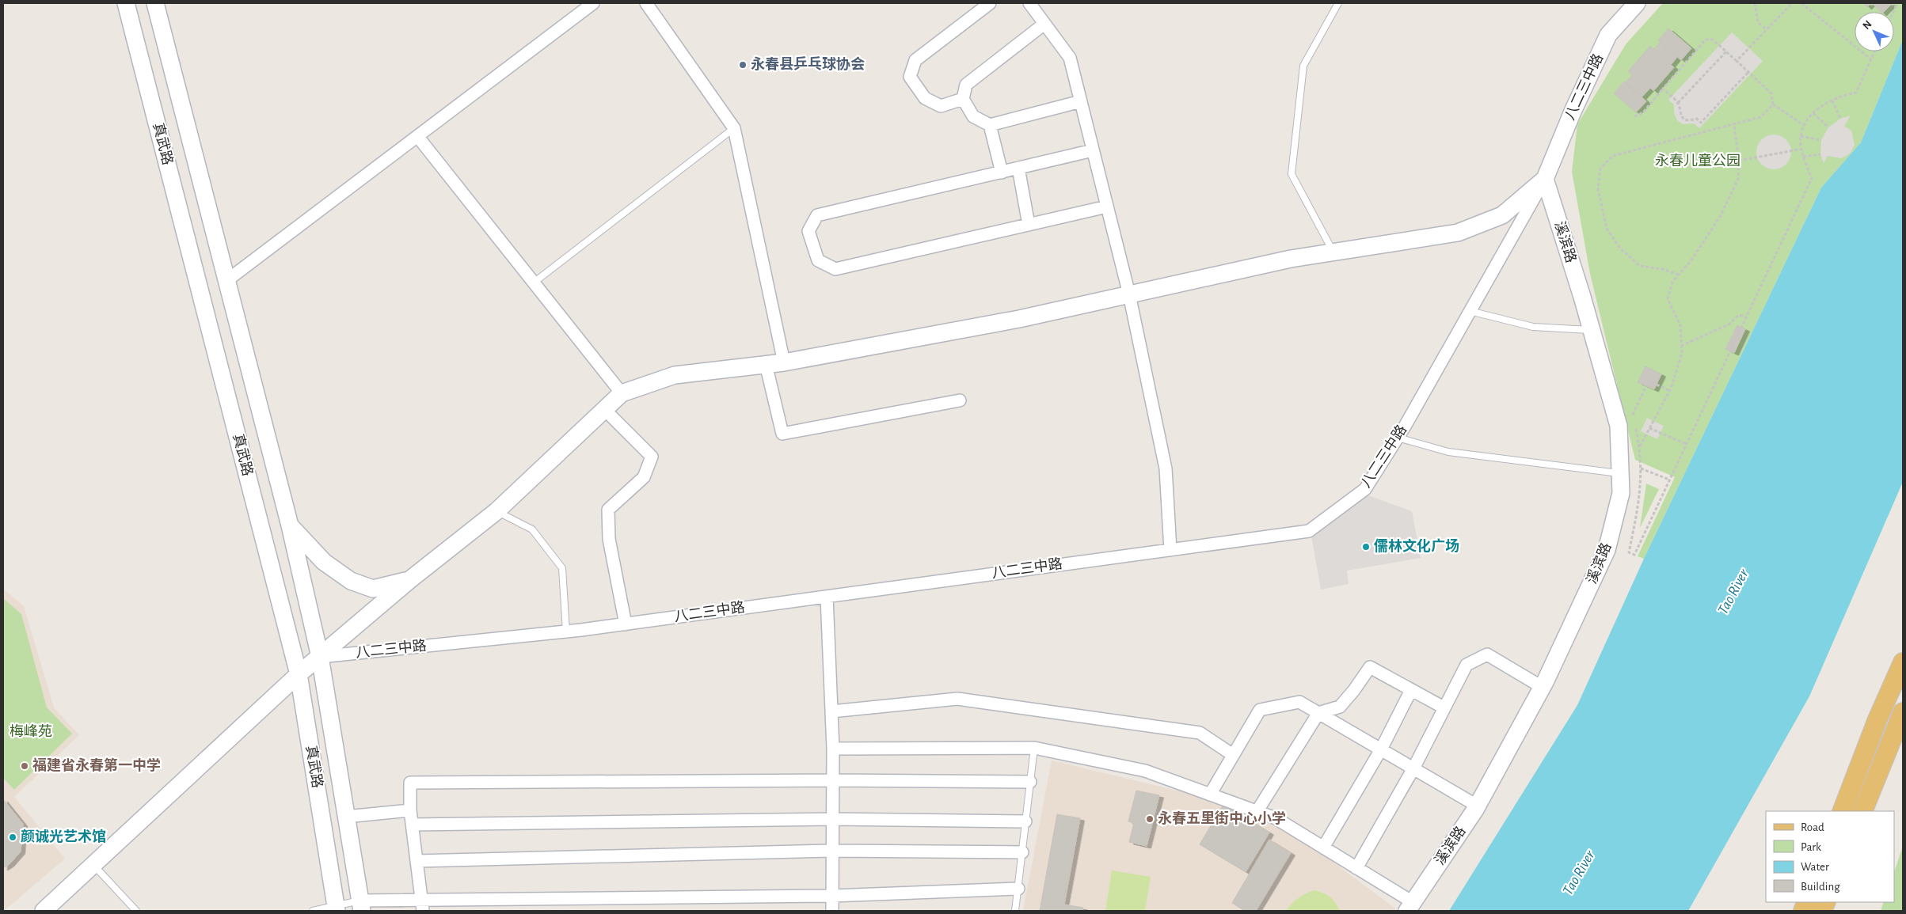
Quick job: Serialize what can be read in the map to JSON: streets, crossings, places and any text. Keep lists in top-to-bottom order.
{
  "streets": {
    "main road": ["八二三中路", "真武路", "溪滨路"]
  },
  "crossings": [
    ["八二三中路", "真武路"],
    ["八二三中路", "溪滨路"]
  ],
  "water": ["Tao River"],
  "parks": ["永春儿童公园", "梅峰苑"],
  "places": [
    "永春县乒乓球协会",
    "儒林文化广场",
    "福建省永春第一中学",
    "永春五里街中心小学",
    "颜诚光艺术馆"
  ],
  "legend": [
    "Road",
    "Park",
    "Water",
    "Building"
  ],
  "north": "top left"
}
